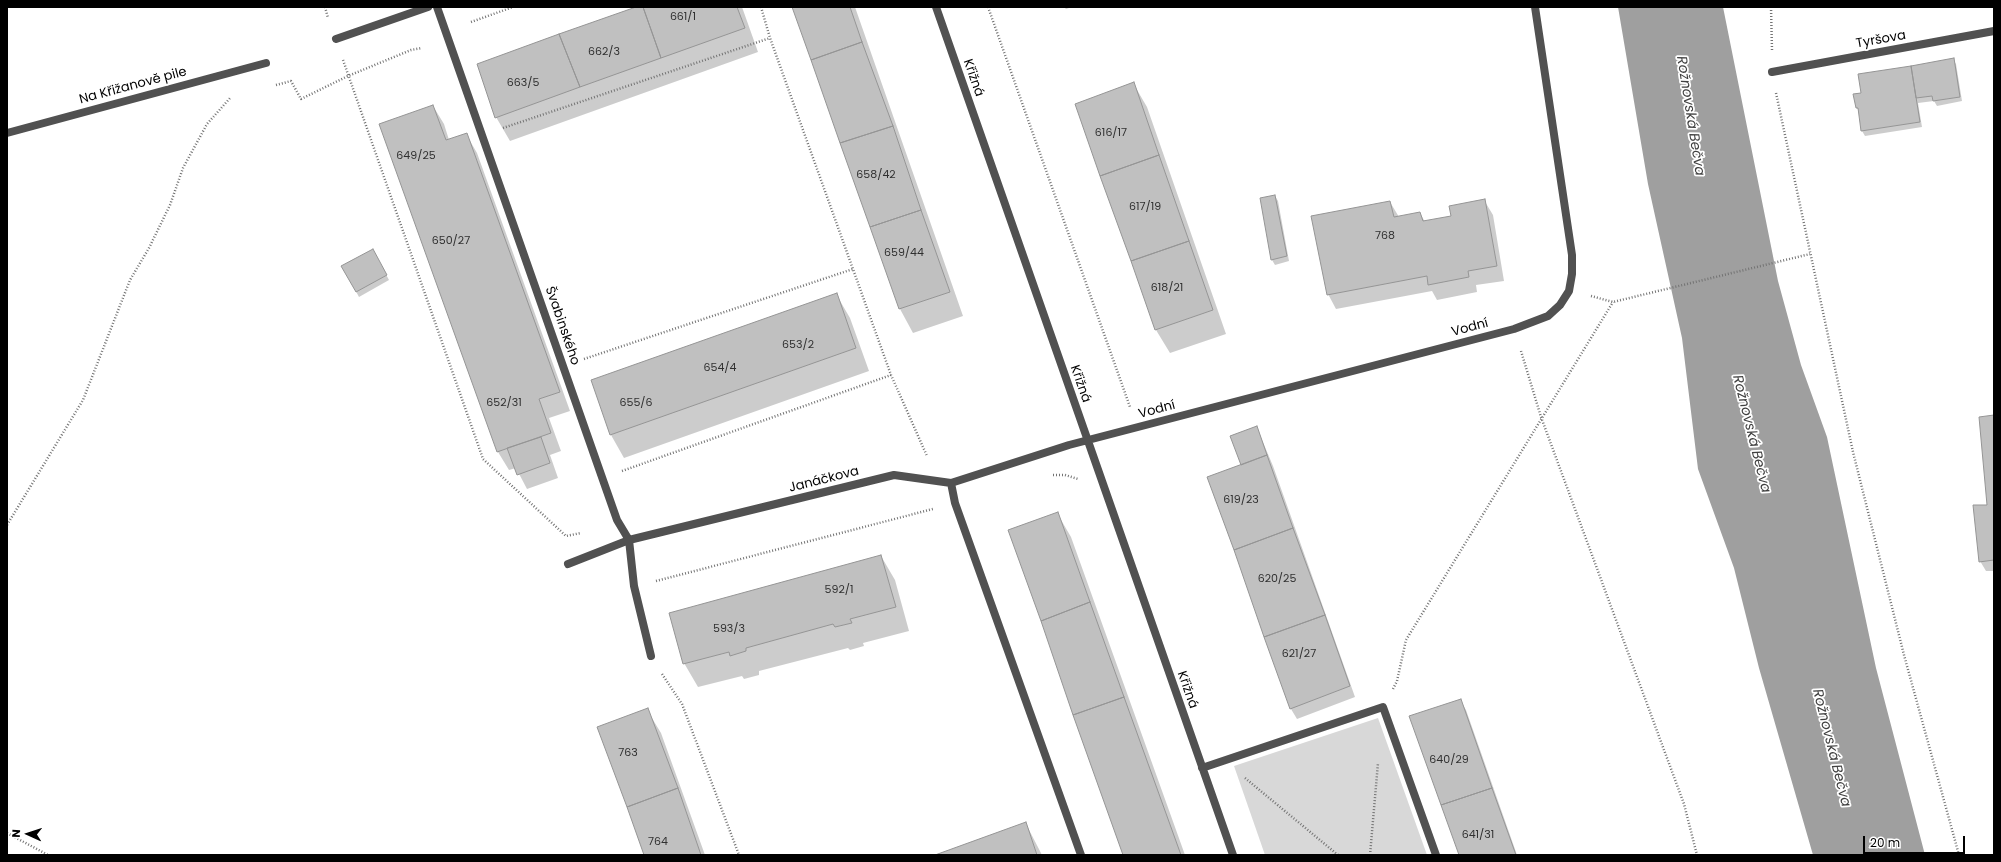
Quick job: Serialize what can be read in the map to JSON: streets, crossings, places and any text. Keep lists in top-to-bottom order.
{
  "streets": {
    "street": [
      "Tyršova",
      "Křižná",
      "Na Křižanově pile",
      "Švabinského",
      "Vodní",
      "Janáčkova"
    ]
  },
  "crossings": [
    ["Křižná", "Vodní"],
    ["Křižná", "Janáčkova"],
    ["Švabinského", "Janáčkova"],
    ["Vodní", "Janáčkova"]
  ],
  "water": ["Rožnovská Bečva"],
  "house_numbers": [
    "661/1",
    "662/3",
    "663/5",
    "616/17",
    "649/25",
    "658/42",
    "617/19",
    "768",
    "650/27",
    "659/44",
    "618/21",
    "653/2",
    "654/4",
    "652/31",
    "655/6",
    "619/23",
    "620/25",
    "592/1",
    "593/3",
    "621/27",
    "763",
    "640/29",
    "641/31",
    "764"
  ],
  "scale_bar": "20 m",
  "north": "left"
}
